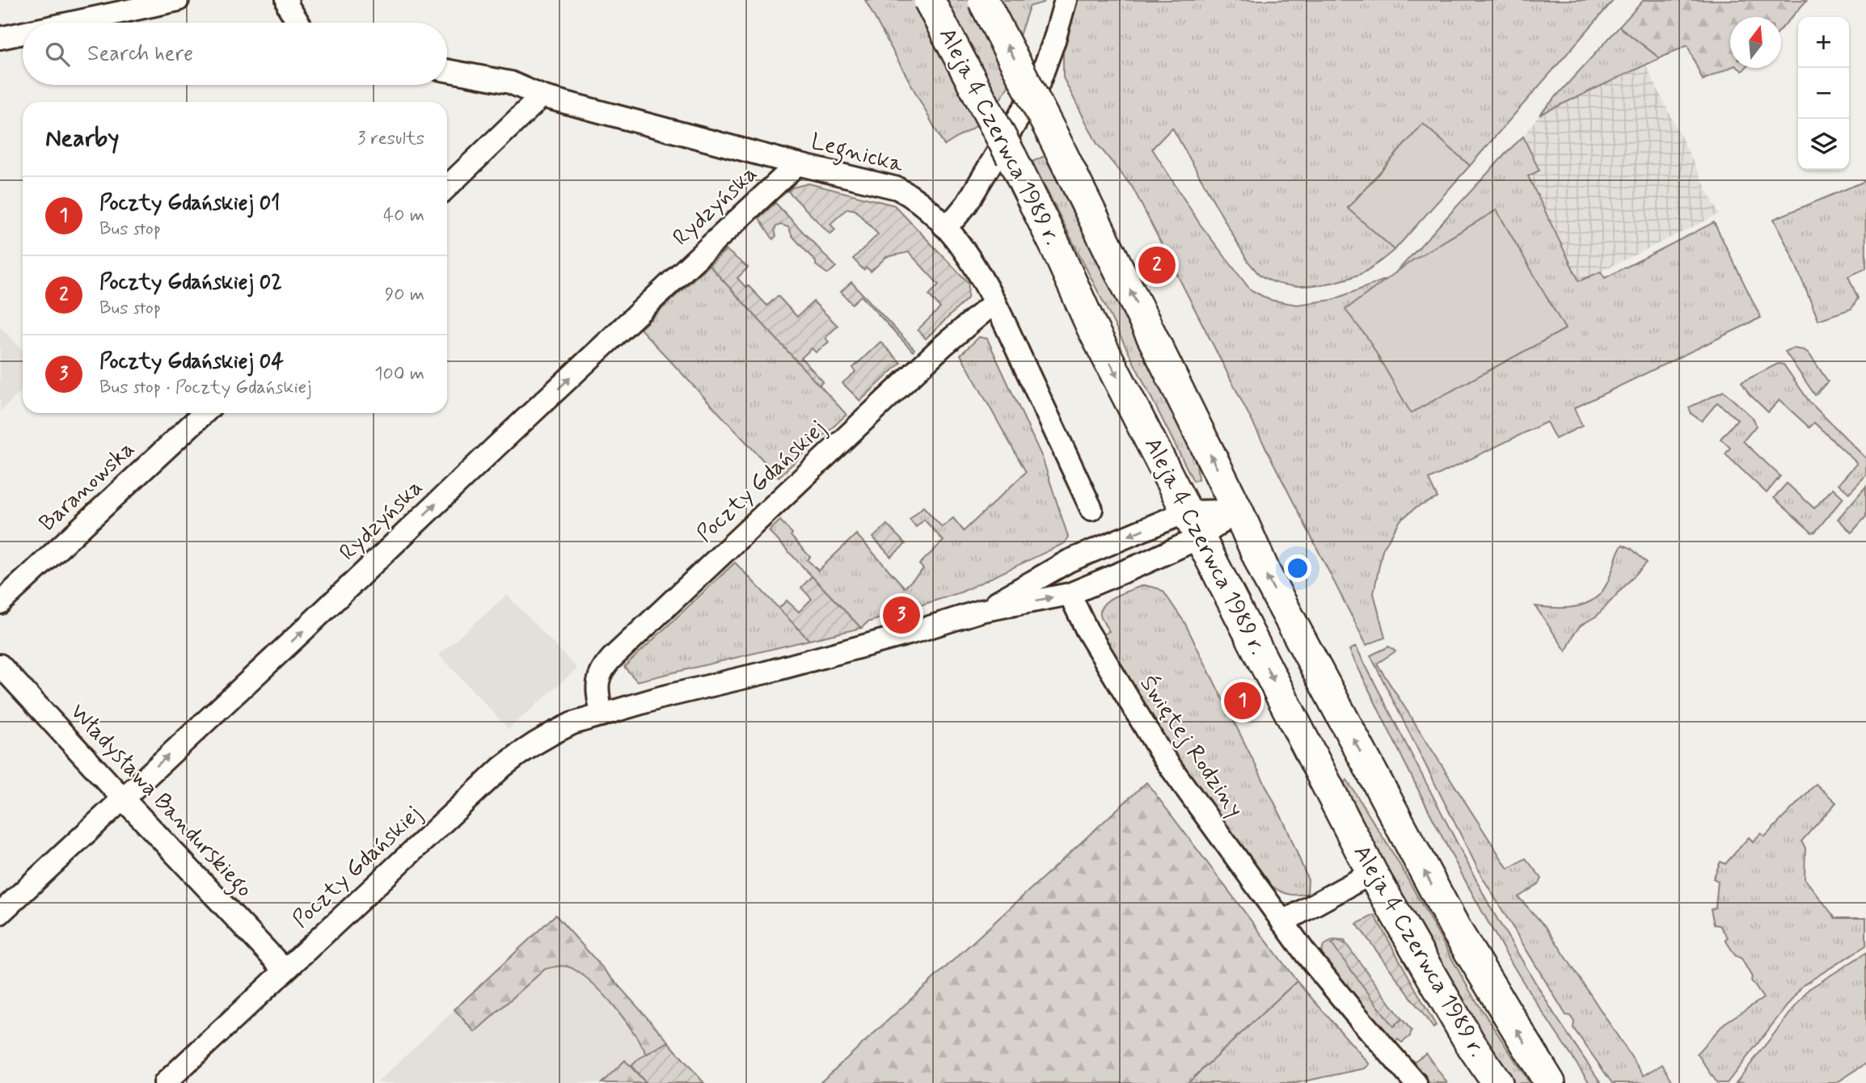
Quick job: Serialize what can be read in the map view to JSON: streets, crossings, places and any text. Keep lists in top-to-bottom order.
{
  "streets": {
    "main road": ["Aleja 4 Czerwca 1989 r."],
    "street": [
      "Legnicka",
      "Rydzyńska",
      "Poczty Gdańskiej",
      "Baranowska",
      "Świętej Rodziny",
      "Władysława Bandurskiego"
    ]
  },
  "crossings": [
    ["Aleja 4 Czerwca 1989 r.", "Poczty Gdańskiej"],
    ["Legnicka", "Rydzyńska"],
    ["Legnicka", "Poczty Gdańskiej"],
    ["Rydzyńska", "Władysława Bandurskiego"],
    ["Poczty Gdańskiej", "Świętej Rodziny"],
    ["Poczty Gdańskiej", "Władysława Bandurskiego"]
  ],
  "one_way": ["Rydzyńska"],
  "north": "top",
  "page": {
    "map_buttons": ["+", "−"],
    "search": "Search here",
    "heading": ["Nearby", "3 results"],
    "list": [
      {
        "mark": "1",
        "name": "Poczty Gdańskiej 01",
        "note": "Bus stop",
        "value": "40 m"
      },
      {
        "mark": "2",
        "name": "Poczty Gdańskiej 02",
        "note": "Bus stop",
        "value": "90 m"
      },
      {
        "mark": "3",
        "name": "Poczty Gdańskiej 04",
        "note": "Bus stop · Poczty Gdańskiej",
        "value": "100 m"
      }
    ],
    "pins": ["2", "3", "1"]
  }
}
